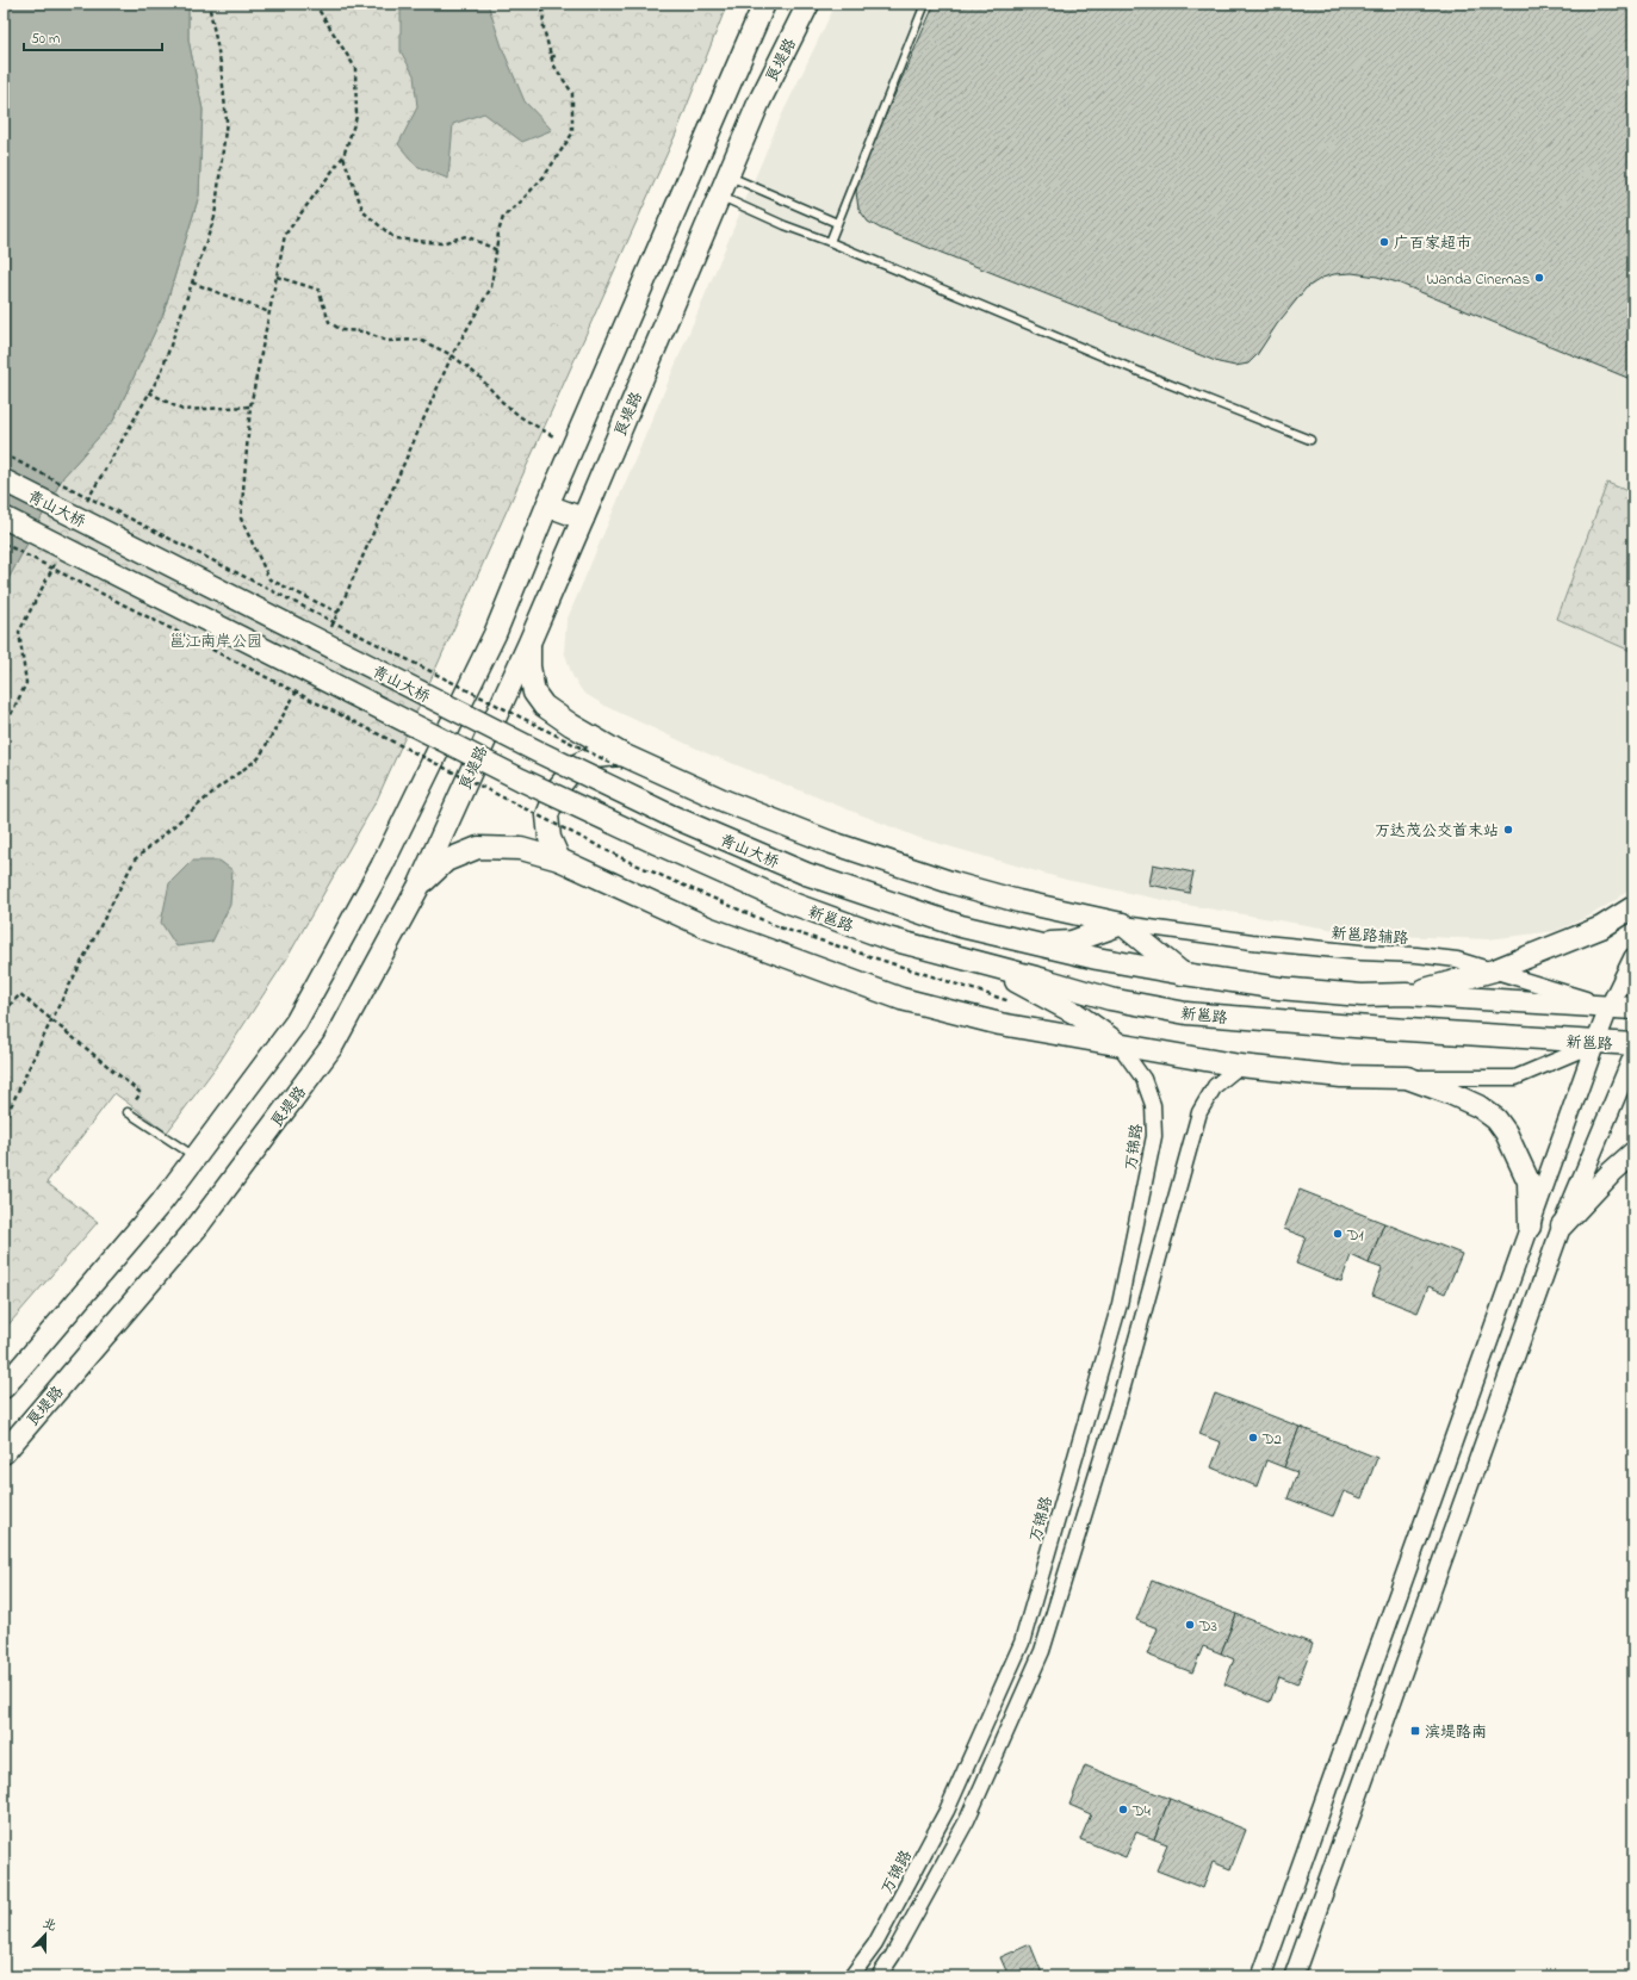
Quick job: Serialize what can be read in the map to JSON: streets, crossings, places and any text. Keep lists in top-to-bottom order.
{
  "streets": {
    "main road": ["良堤路", "青山大桥", "新邕路"],
    "street": ["新邕路辅路", "万锦路"]
  },
  "crossings": [
    ["青山大桥", "新邕路"]
  ],
  "parks": ["邕江南岸公园"],
  "places": {
    "other": [
      "广百家超市",
      "Wanda Cinemas",
      "万达茂公交首末站",
      "D1",
      "D2",
      "D3",
      "D4"
    ],
    "transit": ["滨堤路南"]
  },
  "scale_bar": "50 m",
  "north": "top"
}
